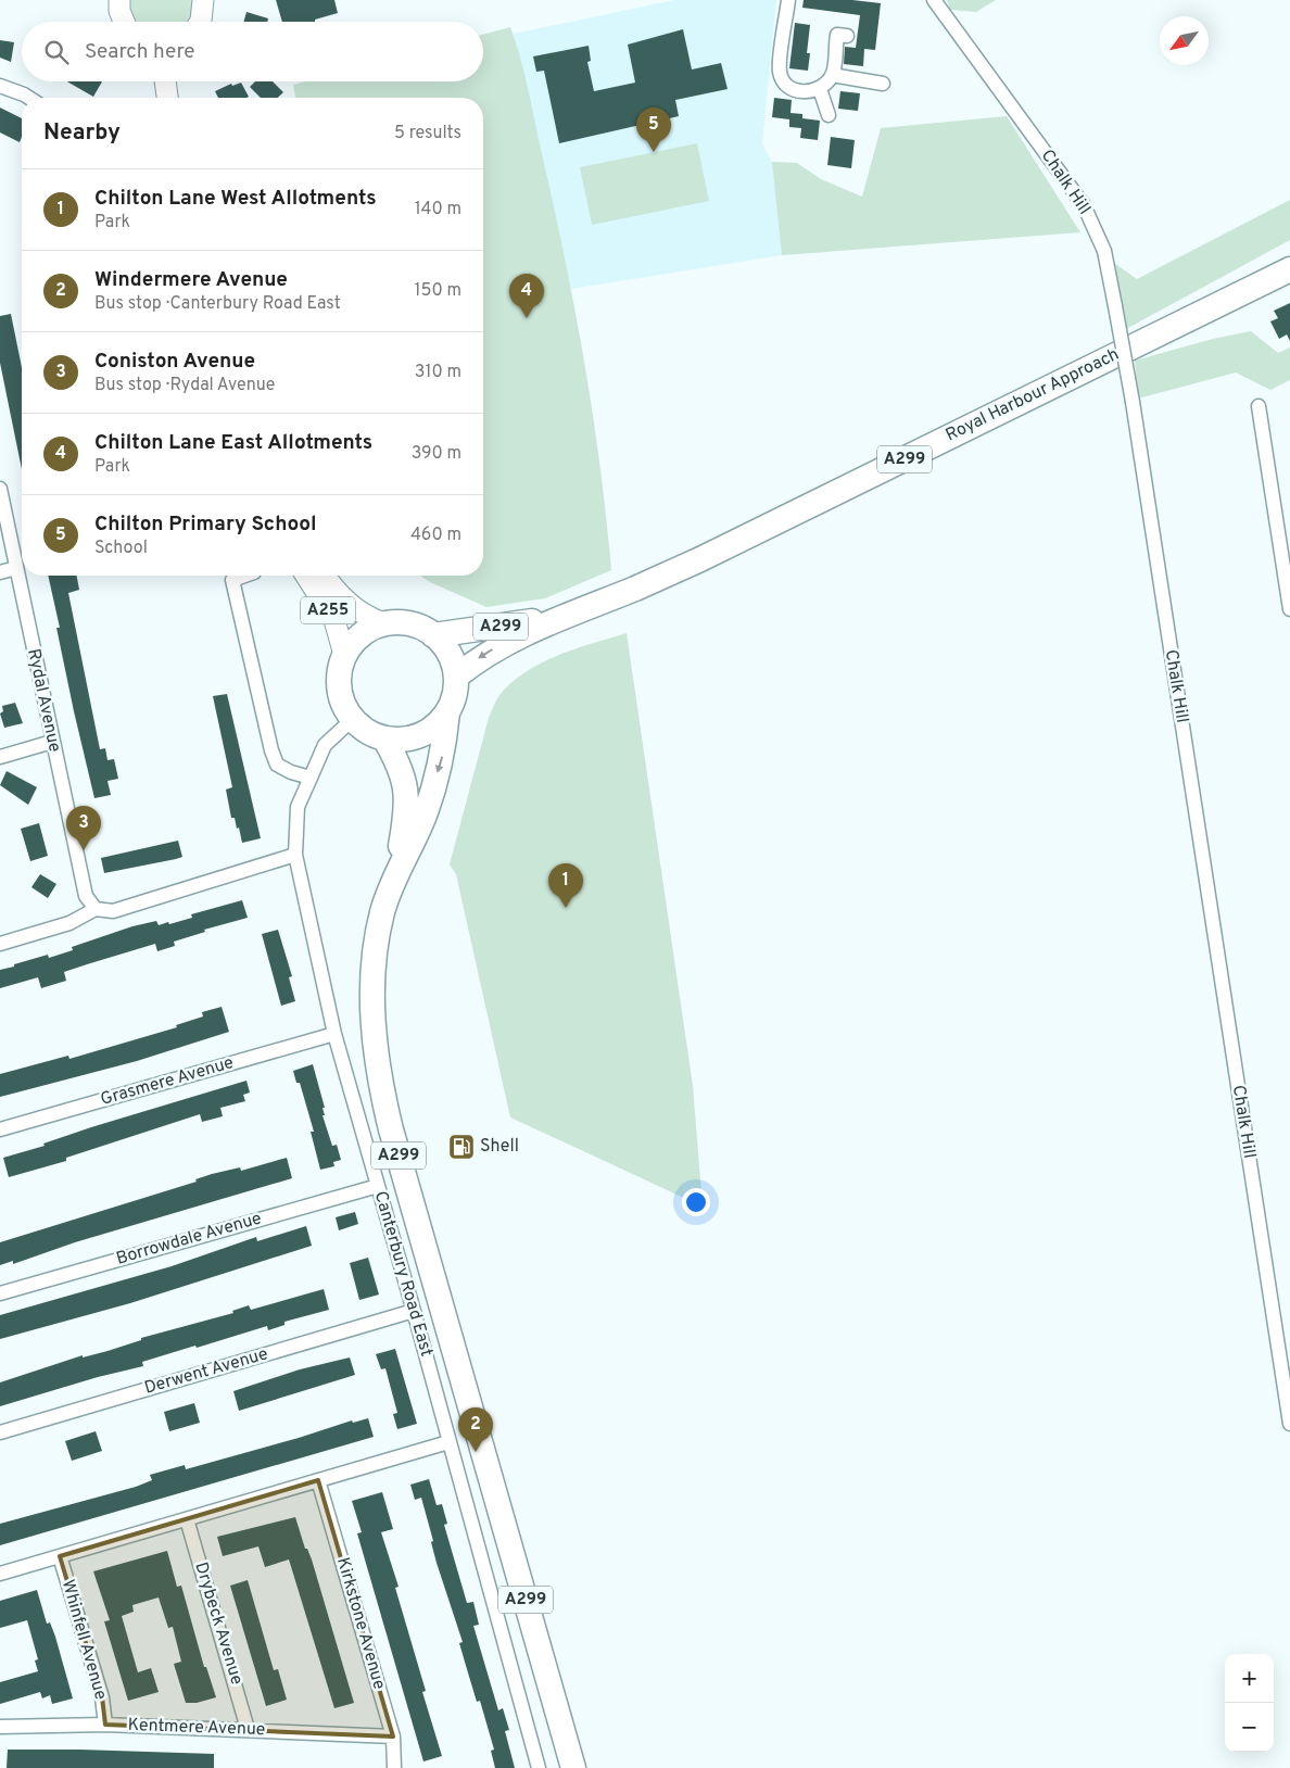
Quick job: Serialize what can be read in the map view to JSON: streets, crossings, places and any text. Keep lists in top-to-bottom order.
{
  "streets": {
    "highway": ["Royal Harbour Approach", "A299", "Canterbury Road East"],
    "main road": ["A255"],
    "street": [
      "Chalk Hill",
      "Rydal Avenue",
      "Grasmere Avenue",
      "Borrowdale Avenue",
      "Derwent Avenue",
      "Drybeck Avenue",
      "Kirkstone Avenue",
      "Whinfell Avenue",
      "Kentmere Avenue"
    ]
  },
  "crossings": [
    ["Royal Harbour Approach", "A255"],
    ["Royal Harbour Approach", "Canterbury Road East"],
    ["A255", "Canterbury Road East"],
    ["Grasmere Avenue", "Canterbury Road East"],
    ["Borrowdale Avenue", "Canterbury Road East"],
    ["Canterbury Road East", "Derwent Avenue"],
    ["Drybeck Avenue", "Kentmere Avenue"],
    ["Kirkstone Avenue", "Kentmere Avenue"],
    ["Whinfell Avenue", "Kentmere Avenue"]
  ],
  "places": {
    "fuel station": ["Shell"]
  },
  "north": "bottom left",
  "page": {
    "search": "Search here",
    "heading": ["Nearby", "5 results"],
    "pins": [
      "5",
      "4",
      "3",
      "1",
      "2"
    ],
    "list": [
      {
        "mark": "1",
        "name": "Chilton Lane West Allotments",
        "note": "Park",
        "value": "140 m"
      },
      {
        "mark": "2",
        "name": "Windermere Avenue",
        "note": "Bus stop · Canterbury Road East",
        "value": "150 m"
      },
      {
        "mark": "3",
        "name": "Coniston Avenue",
        "note": "Bus stop · Rydal Avenue",
        "value": "310 m"
      },
      {
        "mark": "4",
        "name": "Chilton Lane East Allotments",
        "note": "Park",
        "value": "390 m"
      },
      {
        "mark": "5",
        "name": "Chilton Primary School",
        "note": "School",
        "value": "460 m"
      }
    ],
    "map_buttons": ["+", "−"]
  }
}
